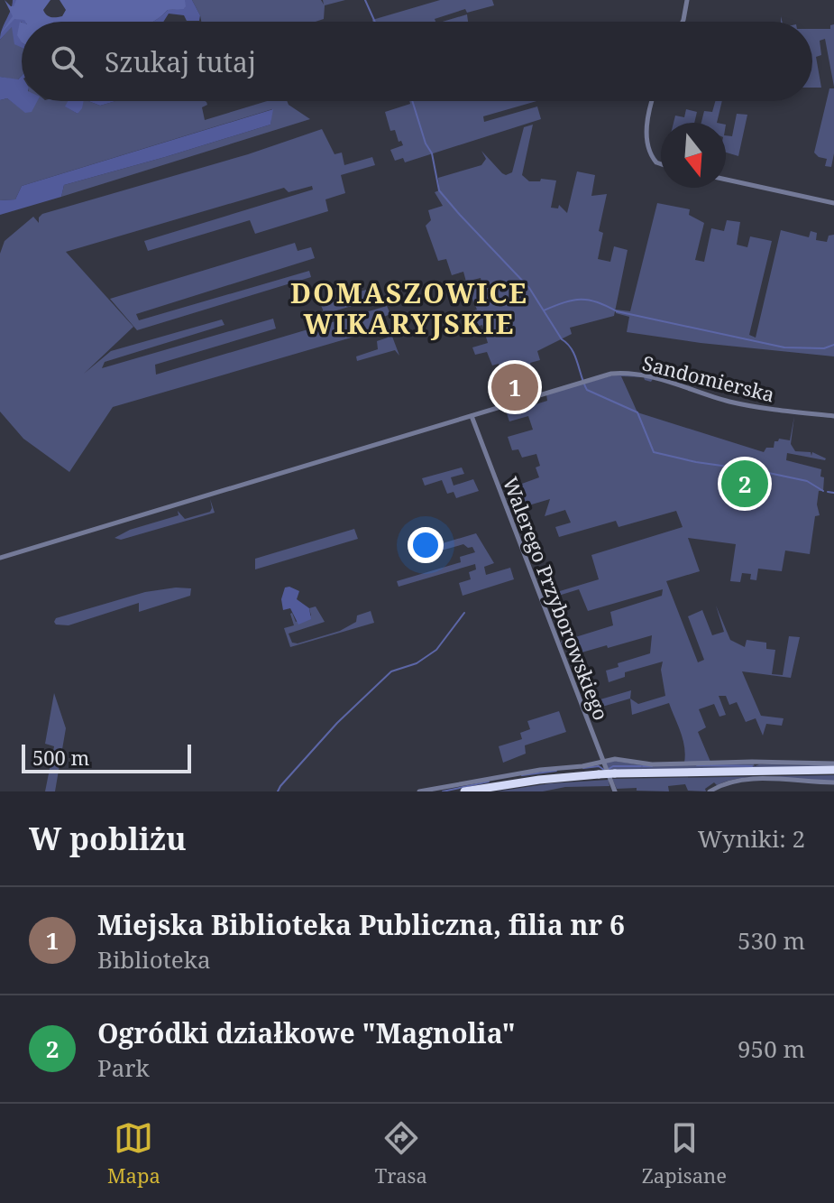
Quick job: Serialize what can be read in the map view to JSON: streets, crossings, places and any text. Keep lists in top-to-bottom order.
{
  "streets": {
    "street": ["Sandomierska", "Walerego Przyborowskiego"]
  },
  "crossings": [
    ["Sandomierska", "Walerego Przyborowskiego"]
  ],
  "districts": ["DOMASZOWICE WIKARYJSKIE"],
  "scale_bar": "500 m",
  "north": "bottom",
  "page": {
    "search": "Szukaj tutaj",
    "pins": ["1", "2"],
    "scale": "500 m",
    "heading": ["W pobliżu", "Wyniki: 2"],
    "list": [
      {
        "mark": "1",
        "name": "Miejska Biblioteka Publiczna, filia nr 6",
        "note": "Biblioteka",
        "value": "530 m"
      },
      {
        "mark": "2",
        "name": "Ogródki działkowe \"Magnolia\"",
        "note": "Park",
        "value": "950 m"
      }
    ],
    "nav": ["Mapa", "Trasa", "Zapisane"]
  }
}
